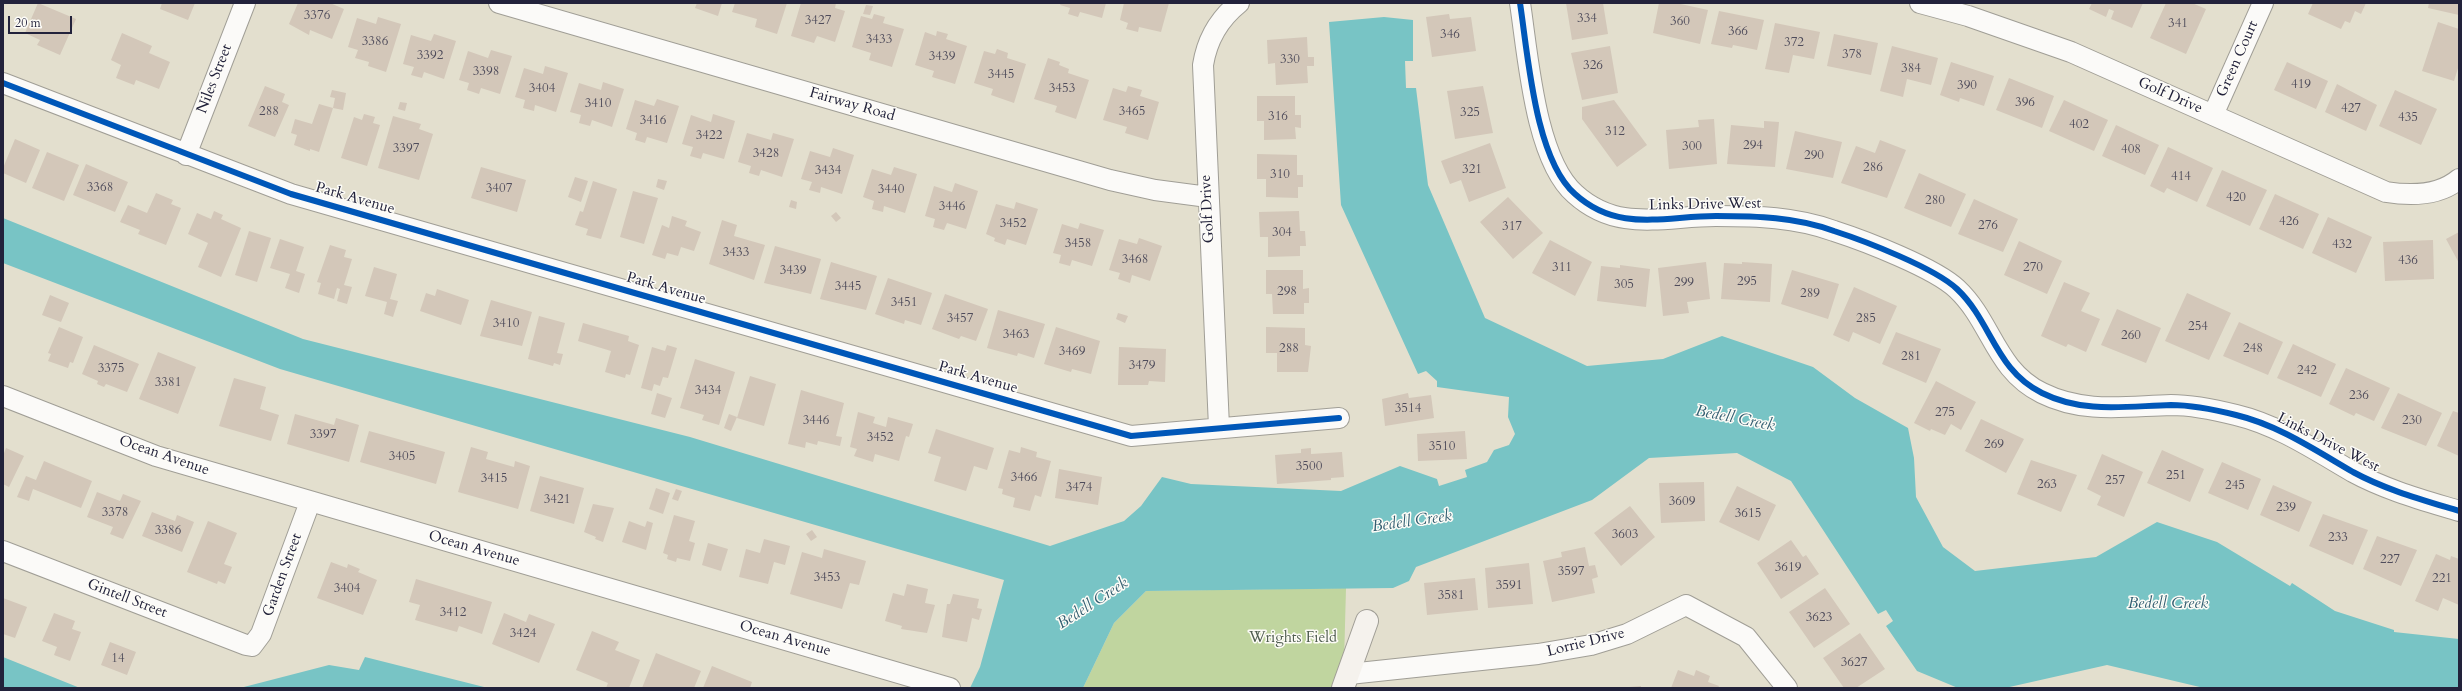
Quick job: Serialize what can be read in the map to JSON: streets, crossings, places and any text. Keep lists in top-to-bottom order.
{
  "streets": {
    "street": [
      "Green Court",
      "Niles Street",
      "Golf Drive",
      "Fairway Road",
      "Park Avenue",
      "Links Drive West",
      "Ocean Avenue",
      "Garden Street",
      "Gintell Street",
      "Lorrie Drive"
    ]
  },
  "crossings": [
    ["Green Court", "Golf Drive"],
    ["Niles Street", "Park Avenue"],
    ["Golf Drive", "Fairway Road"],
    ["Golf Drive", "Park Avenue"],
    ["Ocean Avenue", "Garden Street"],
    ["Garden Street", "Gintell Street"]
  ],
  "water": ["Bedell Creek"],
  "parks": ["Wrights Field"],
  "house_numbers": [
    "3376",
    "334",
    "3427",
    "360",
    "341",
    "366",
    "346",
    "3433",
    "3386",
    "372",
    "378",
    "3392",
    "3439",
    "330",
    "326",
    "384",
    "3398",
    "3445",
    "419",
    "390",
    "3404",
    "3453",
    "396",
    "3410",
    "427",
    "288",
    "3465",
    "325",
    "316",
    "435",
    "3416",
    "402",
    "312",
    "3422",
    "294",
    "300",
    "3397",
    "408",
    "3428",
    "290",
    "286",
    "321",
    "3434",
    "310",
    "414",
    "3368",
    "3407",
    "3440",
    "420",
    "280",
    "3446",
    "426",
    "3452",
    "276",
    "317",
    "304",
    "3458",
    "432",
    "3433",
    "3468",
    "436",
    "311",
    "270",
    "3439",
    "295",
    "299",
    "305",
    "3445",
    "298",
    "289",
    "3451",
    "3457",
    "285",
    "3410",
    "254",
    "3463",
    "260",
    "288",
    "248",
    "3469",
    "281",
    "3479",
    "3375",
    "242",
    "3381",
    "3434",
    "236",
    "3514",
    "275",
    "3446",
    "230",
    "3397",
    "3452",
    "269",
    "3510",
    "3405",
    "3500",
    "251",
    "3466",
    "3415",
    "257",
    "263",
    "245",
    "3474",
    "3421",
    "3609",
    "239",
    "3378",
    "3615",
    "3386",
    "3603",
    "233",
    "227",
    "3619",
    "3597",
    "3453",
    "221",
    "3591",
    "3404",
    "3581",
    "3412",
    "3623",
    "3424",
    "14",
    "3627"
  ],
  "scale_bar": "20 m"
}
